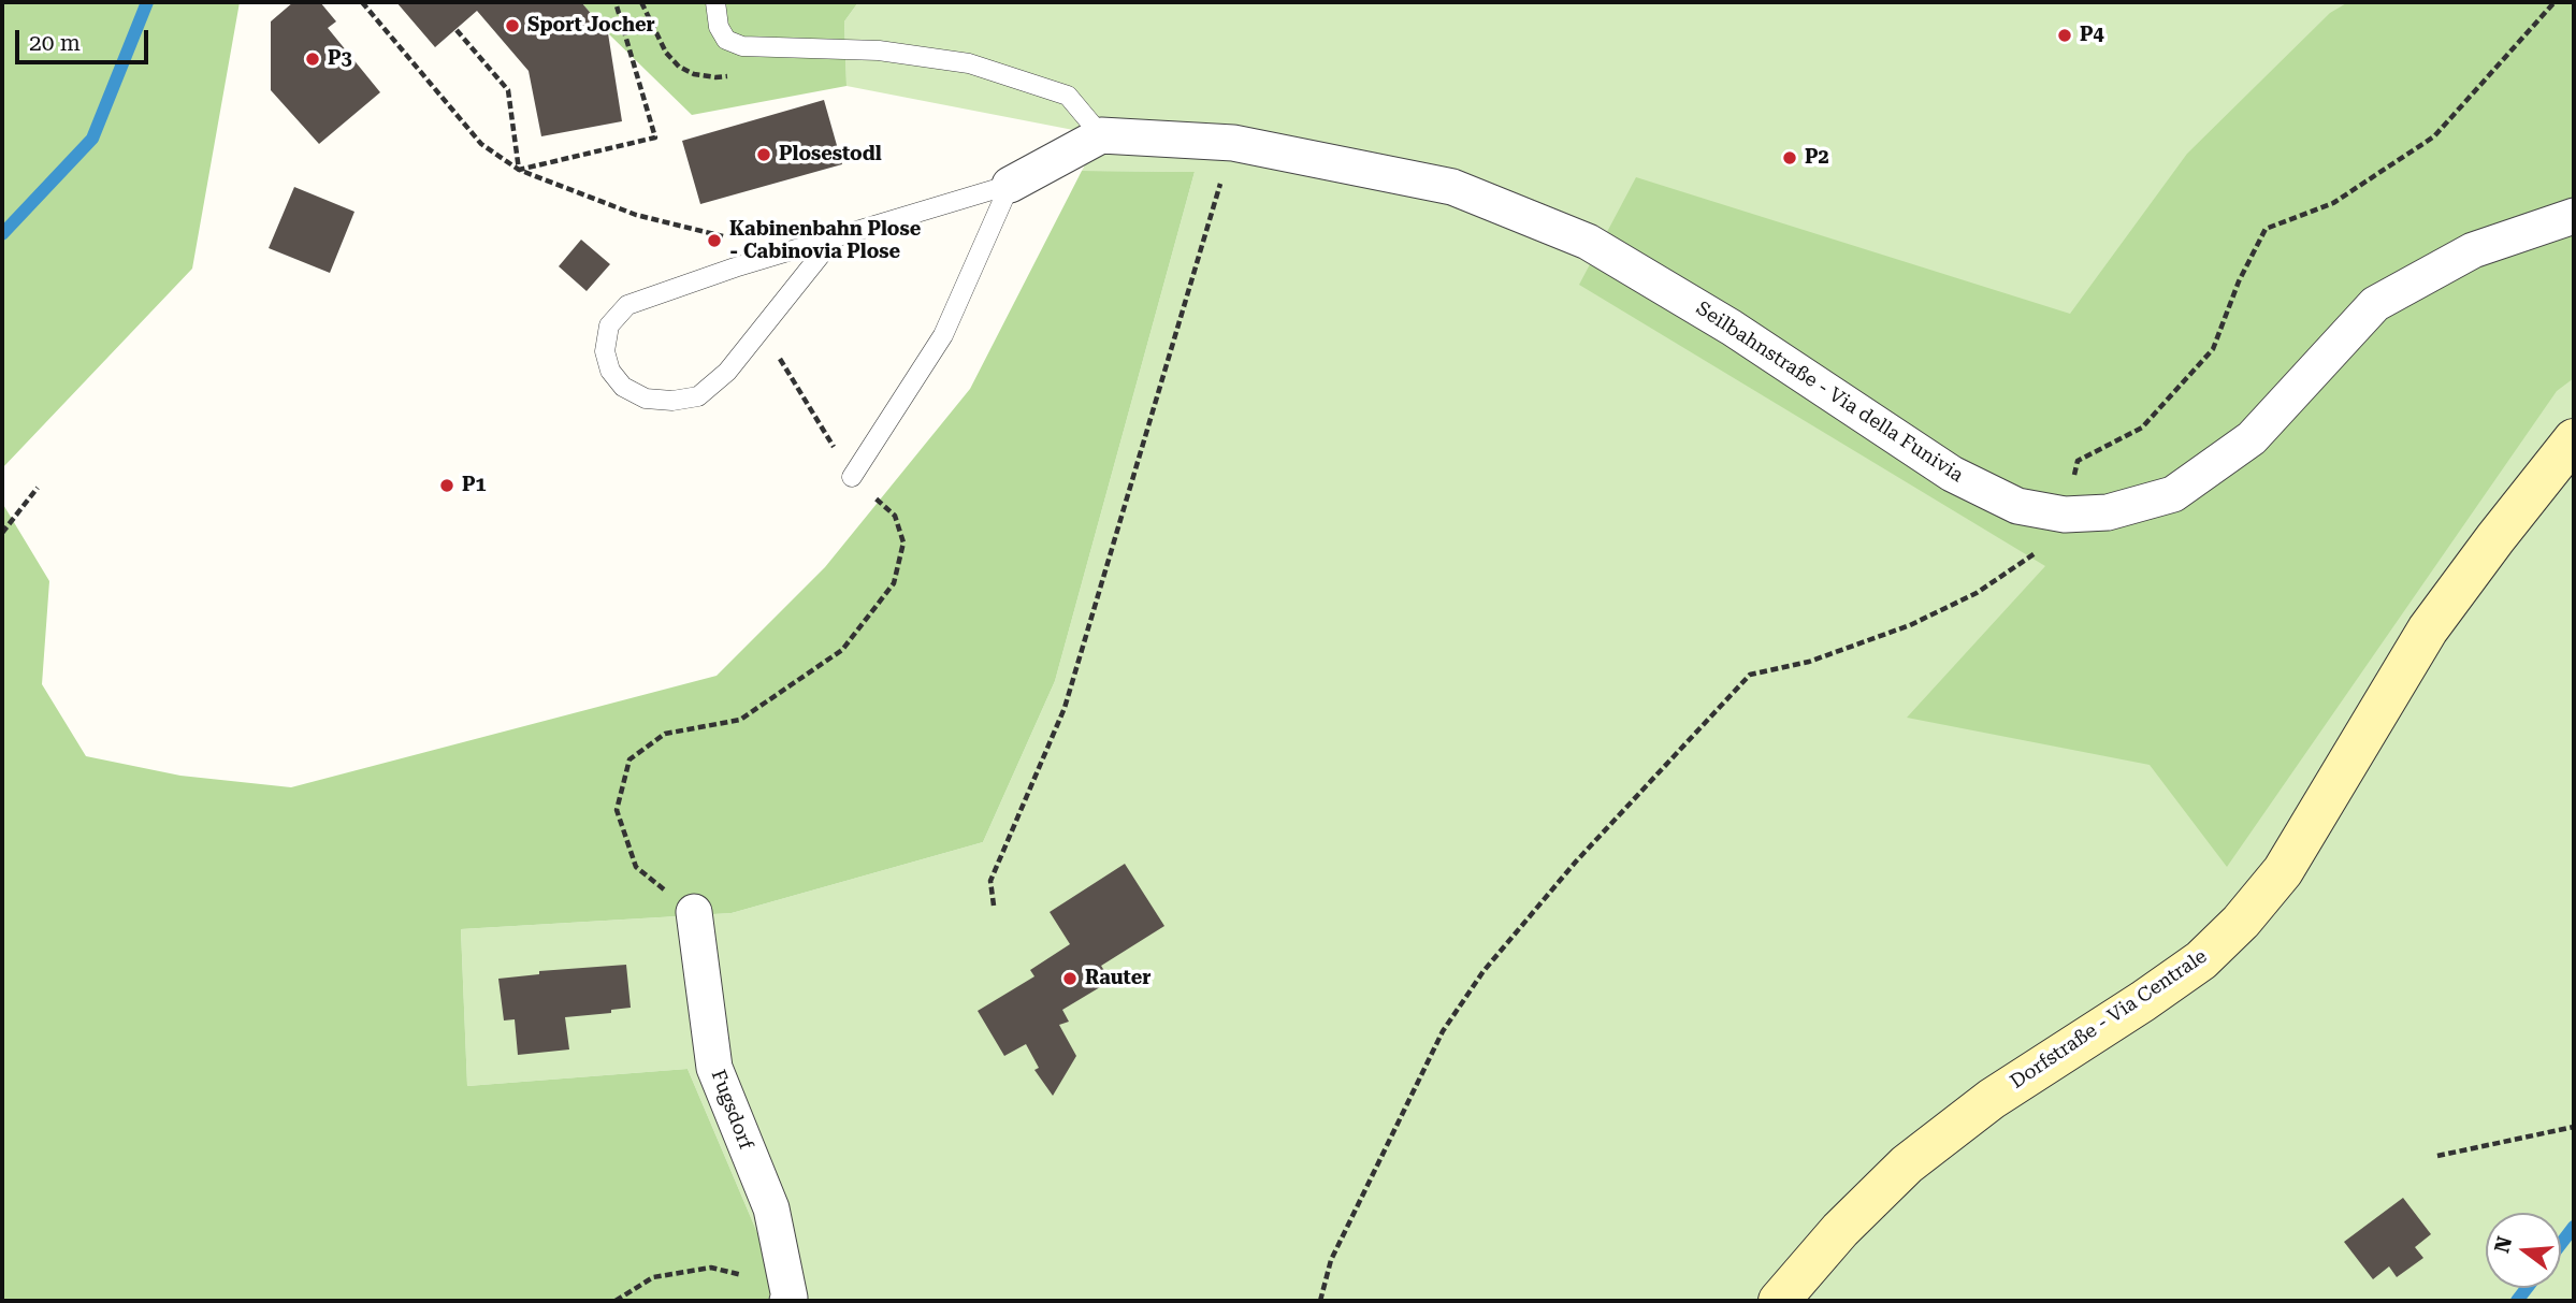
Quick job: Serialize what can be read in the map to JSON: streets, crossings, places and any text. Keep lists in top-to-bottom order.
{
  "streets": {
    "street": ["Seilbahnstraße - Via della Funivia", "Dorfstraße - Via Centrale", "Fugsdorf"]
  },
  "places": [
    "Sport Jocher",
    "P4",
    "P3",
    "Plosestodl",
    "P2",
    "Kabinenbahn Plose - Cabinovia Plose",
    "P1",
    "Rauter"
  ],
  "scale_bar": "20 m",
  "north": "left"
}
